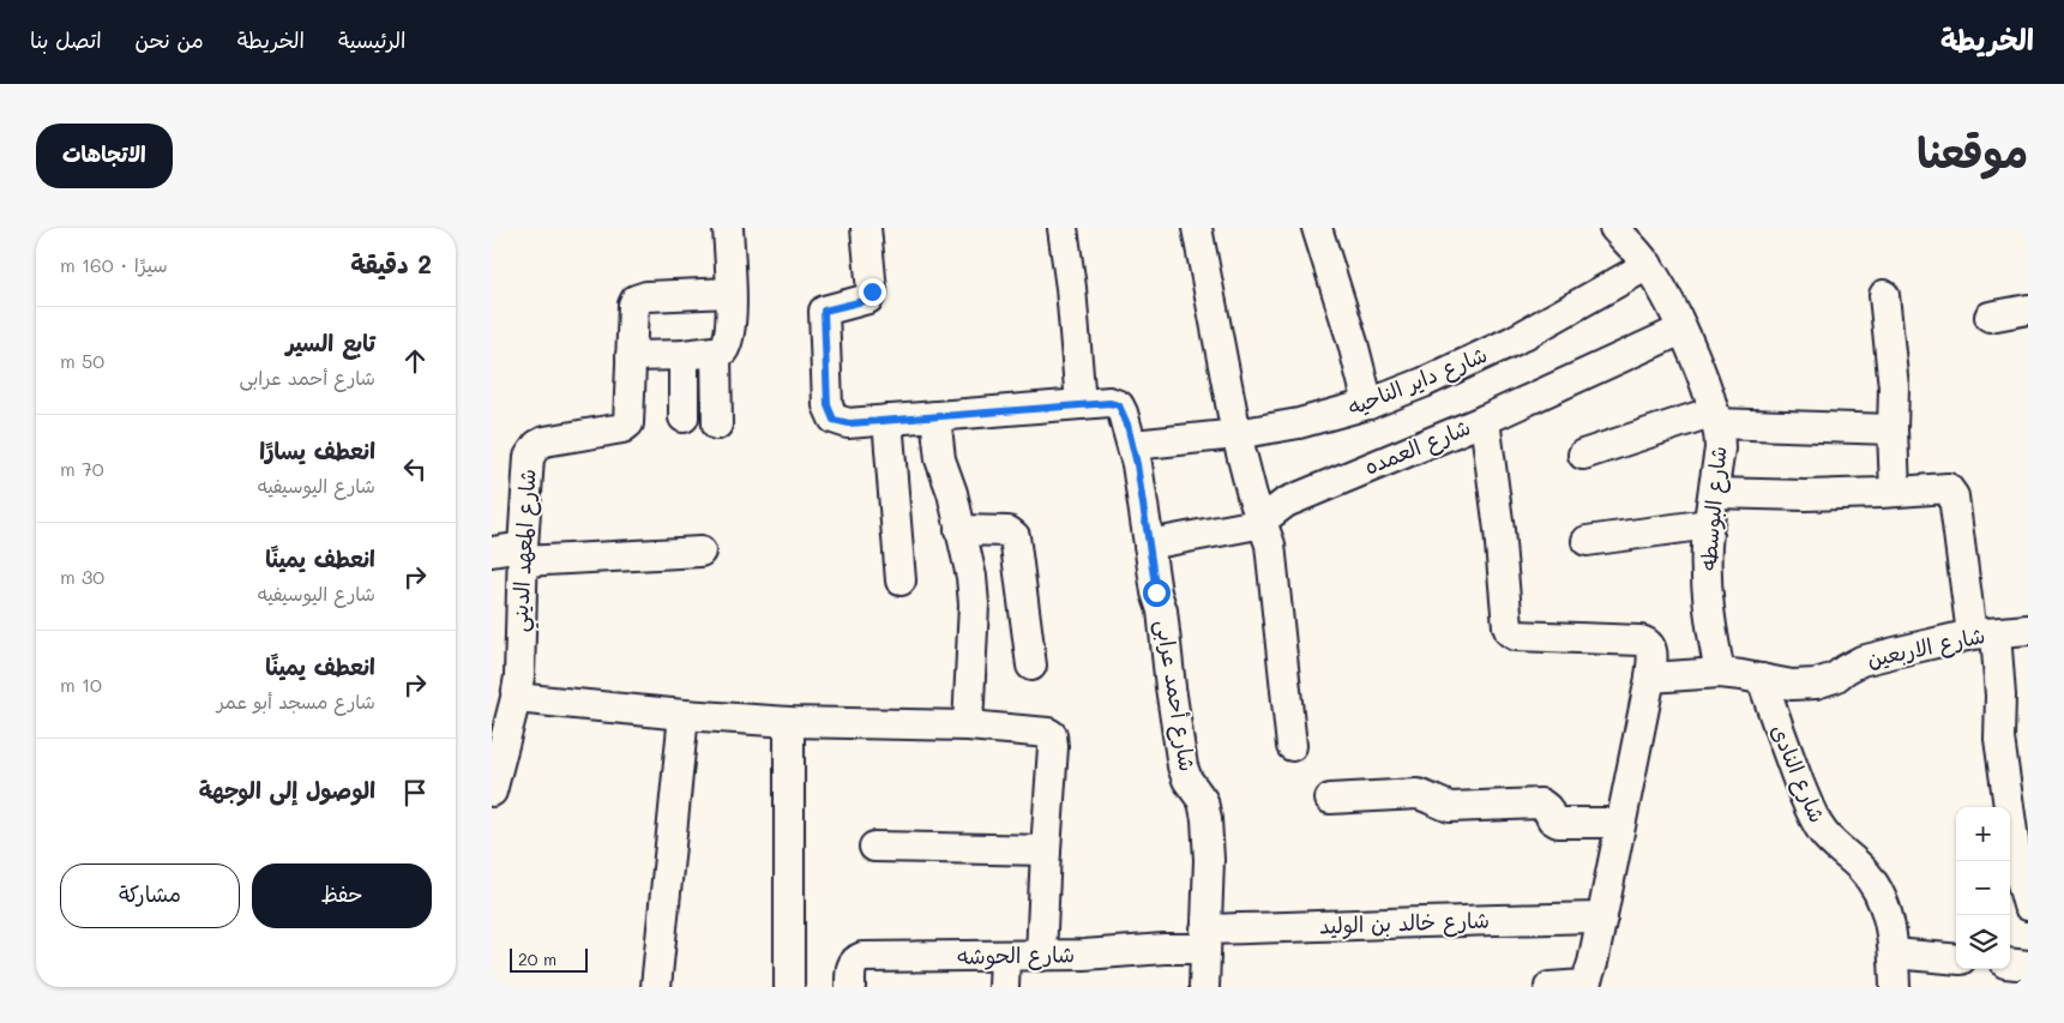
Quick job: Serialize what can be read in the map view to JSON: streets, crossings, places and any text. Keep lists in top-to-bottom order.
{
  "streets": {
    "street": [
      "شارع داير الناحيه",
      "شارع العمده",
      "شارع البوسطه",
      "شارع المعهد الديني",
      "شارع الاربعين",
      "شارع أحمد عرابى",
      "شارع النادى",
      "شارع خالد بن الوليد",
      "شارع الحوشه"
    ]
  },
  "crossings": [
    ["شارع داير الناحيه", "شارع البوسطه"],
    ["شارع داير الناحيه", "شارع أحمد عرابى"],
    ["شارع العمده", "شارع البوسطه"],
    ["شارع العمده", "شارع أحمد عرابى"],
    ["شارع البوسطه", "شارع الاربعين"],
    ["شارع الاربعين", "شارع النادى"],
    ["شارع أحمد عرابى", "شارع خالد بن الوليد"],
    ["شارع أحمد عرابى", "شارع الحوشه"],
    ["شارع خالد بن الوليد", "شارع الحوشه"]
  ],
  "scale_bar": "20 m",
  "page": {
    "header": "الخريطة",
    "nav": [
      "الرئيسية",
      "الخريطة",
      "من نحن",
      "اتصل بنا"
    ],
    "title": "موقعنا",
    "buttons": [
      "الاتجاهات",
      ["حفظ", "مشاركة"]
    ],
    "heading": ["2 دقيقة", "سيرًا · 160 m"],
    "list": [
      ["تابع السير", "شارع أحمد عرابى", "50 m"],
      ["انعطف يسارًا", "شارع اليوسيفيه", "70 m"],
      ["انعطف يمينًا", "شارع اليوسيفيه", "30 m"],
      ["انعطف يمينًا", "شارع مسجد أبو عمر", "10 m"],
      "الوصول إلى الوجهة"
    ],
    "map_buttons": ["+", "−"],
    "scale": "20 m"
  }
}
